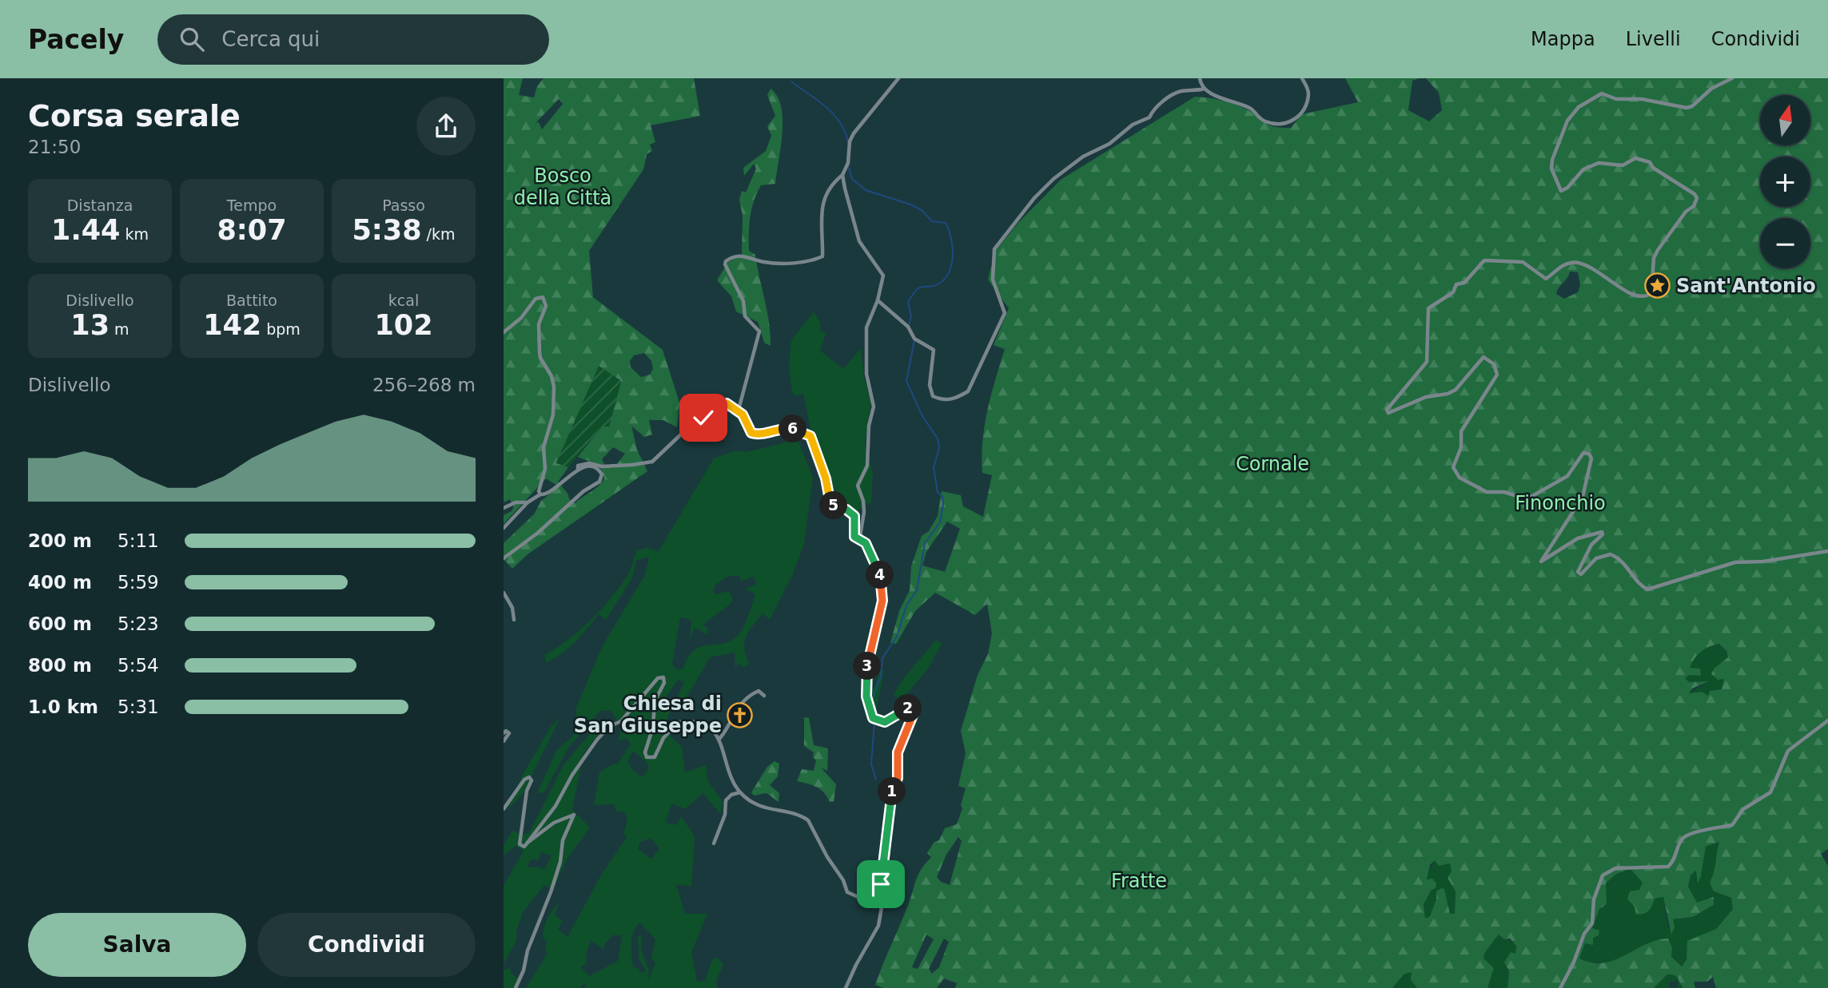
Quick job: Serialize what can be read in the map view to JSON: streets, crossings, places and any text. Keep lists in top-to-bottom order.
{
  "parks": [
    "Bosco della Città",
    "Cornale",
    "Finonchio",
    "Fratte"
  ],
  "places": {
    "place": ["Sant'Antonio"],
    "church": ["Chiesa di San Giuseppe"]
  },
  "north": "top",
  "page": {
    "header": "Pacely",
    "search": "Cerca qui",
    "nav": ["Mappa", "Livelli", "Condividi"],
    "heading": ["Corsa serale", "21:50"],
    "map_buttons": ["+", "−"],
    "stats": [
      ["Distanza", "1.44 km"],
      ["Tempo", "8:07"],
      ["Passo", "5:38 /km"],
      ["Dislivello", "13 m"],
      ["Battito", "142 bpm"],
      ["kcal", "102"]
    ],
    "chart": ["Dislivello", "256–268 m"],
    "pins": [
      "6",
      "5",
      "4",
      "3",
      "2",
      "1"
    ],
    "list": [
      {
        "name": "200 m",
        "note": "5:11"
      },
      {
        "name": "400 m",
        "note": "5:59"
      },
      {
        "name": "600 m",
        "note": "5:23"
      },
      {
        "name": "800 m",
        "note": "5:54"
      },
      {
        "name": "1.0 km",
        "note": "5:31"
      }
    ],
    "buttons": ["Salva", "Condividi"]
  }
}
